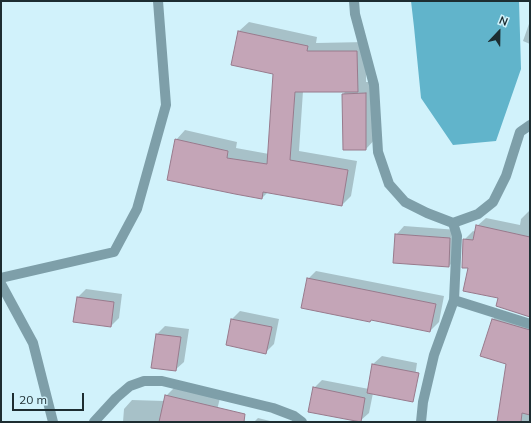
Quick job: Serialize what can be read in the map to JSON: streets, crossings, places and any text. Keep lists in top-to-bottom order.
{
  "scale_bar": "20 m",
  "north": "top"
}
